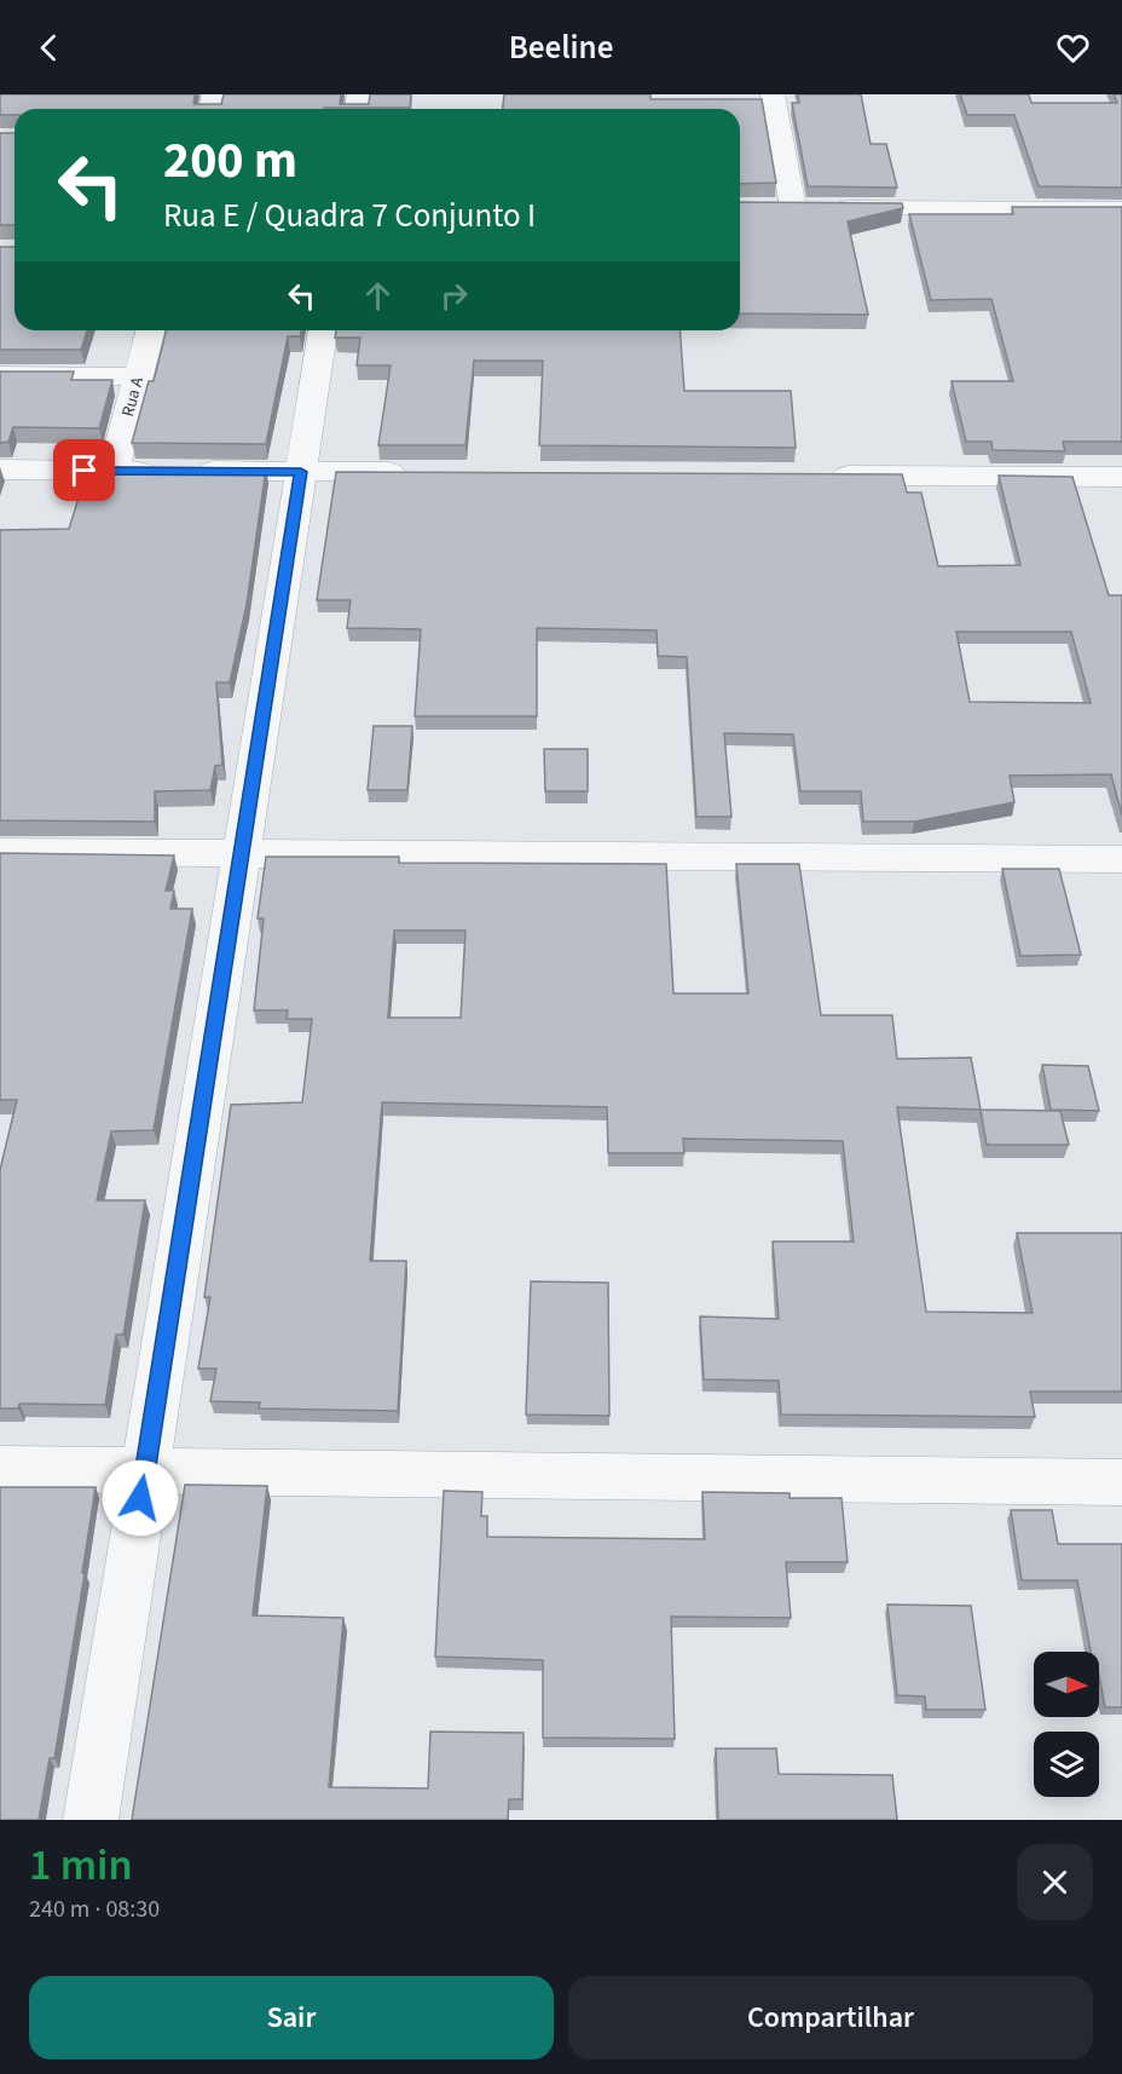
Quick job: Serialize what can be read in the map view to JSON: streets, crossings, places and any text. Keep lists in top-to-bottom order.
{
  "streets": {
    "street": ["Rua A"]
  },
  "north": "right",
  "page": {
    "header": "Beeline",
    "turn": ["200 m", "Rua E / Quadra 7 Conjunto I"],
    "heading": ["1 min", "240 m · 08:30"],
    "buttons": ["Sair", "Compartilhar"]
  }
}
